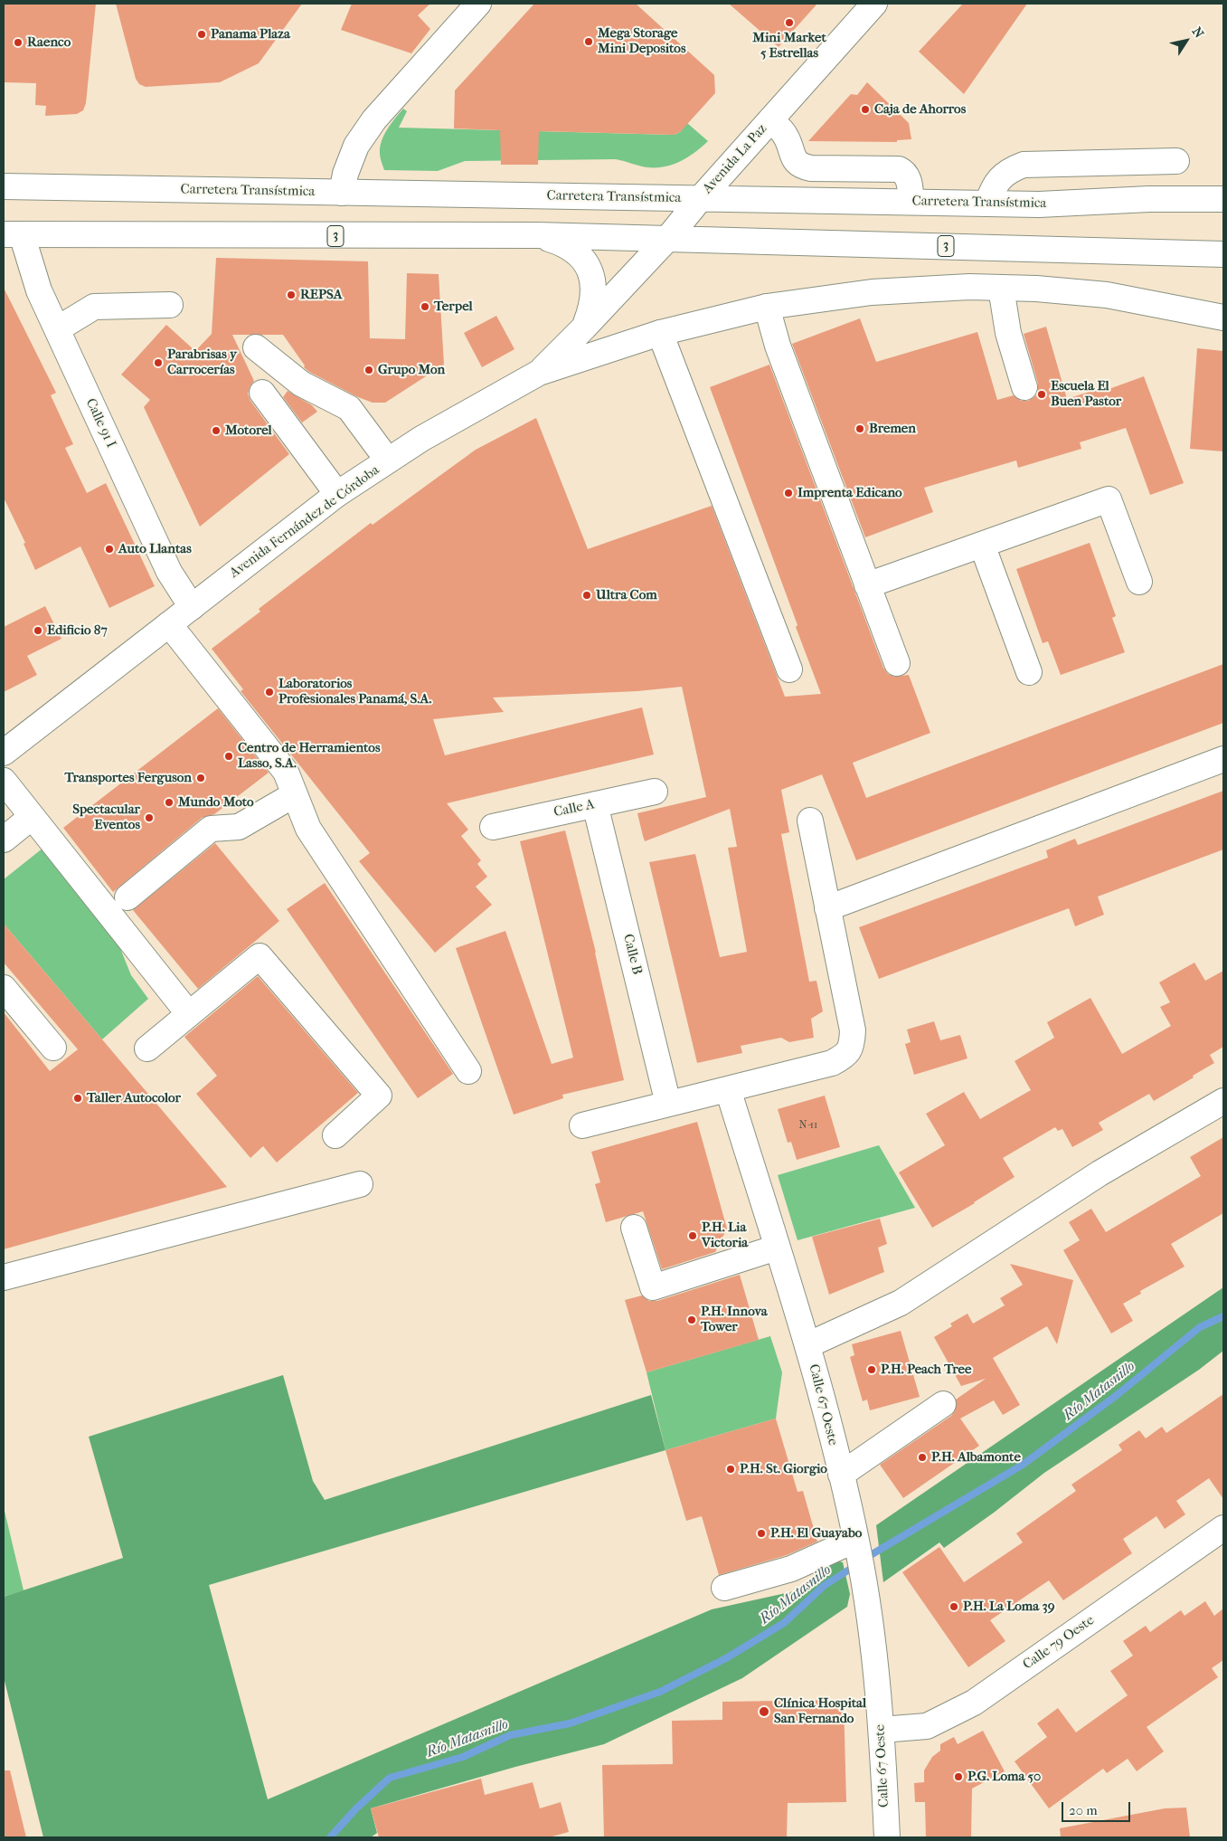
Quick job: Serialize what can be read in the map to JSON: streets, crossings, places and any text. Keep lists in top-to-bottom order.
{
  "streets": {
    "main road": [
      "Avenida La Paz",
      "Carretera Transístmica",
      "3",
      "Calle 91 I",
      "Avenida Fernández de Córdoba",
      "Calle A",
      "Calle B",
      "Calle 67 Oeste",
      "Calle 79 Oeste"
    ]
  },
  "crossings": [
    ["Avenida La Paz", "Carretera Transístmica"],
    ["Avenida La Paz", "3"],
    ["Avenida La Paz", "Avenida Fernández de Córdoba"],
    ["3", "Calle 91 I"],
    ["Calle 91 I", "Avenida Fernández de Córdoba"],
    ["Calle A", "Calle B"],
    ["Calle 67 Oeste", "Calle 79 Oeste"]
  ],
  "water": ["Río Matasnillo"],
  "places": [
    "Mini Market 5 Estrellas",
    "Panama Plaza",
    "Mega Storage Mini Depositos",
    "Raenco",
    "Caja de Ahorros",
    "REPSA",
    "Terpel",
    "Parabrisas y Carrocerías",
    "Grupo Mon",
    "Escuela El Buen Pastor",
    "Bremen",
    "Motorel",
    "Imprenta Edicano",
    "Auto Llantas",
    "Ultra Com",
    "Edificio 87",
    "Laboratorios Profesionales Panamá, S.A.",
    "Centro de Herramientos Lasso, S.A.",
    "Transportes Ferguson",
    "Mundo Moto",
    "Spectacular Eventos",
    "Taller Autocolor",
    "P.H. Lia Victoria",
    "P.H. Innova Tower",
    "P.H. Peach Tree",
    "P.H. Albamonte",
    "P.H. St. Giorgio",
    "P.H. El Guayabo",
    "P.H. La Loma 39",
    "Clínica Hospital San Fernando",
    "P.G. Loma 50"
  ],
  "house_numbers": ["N-11"],
  "scale_bar": "20 m",
  "north": "top right"
}
